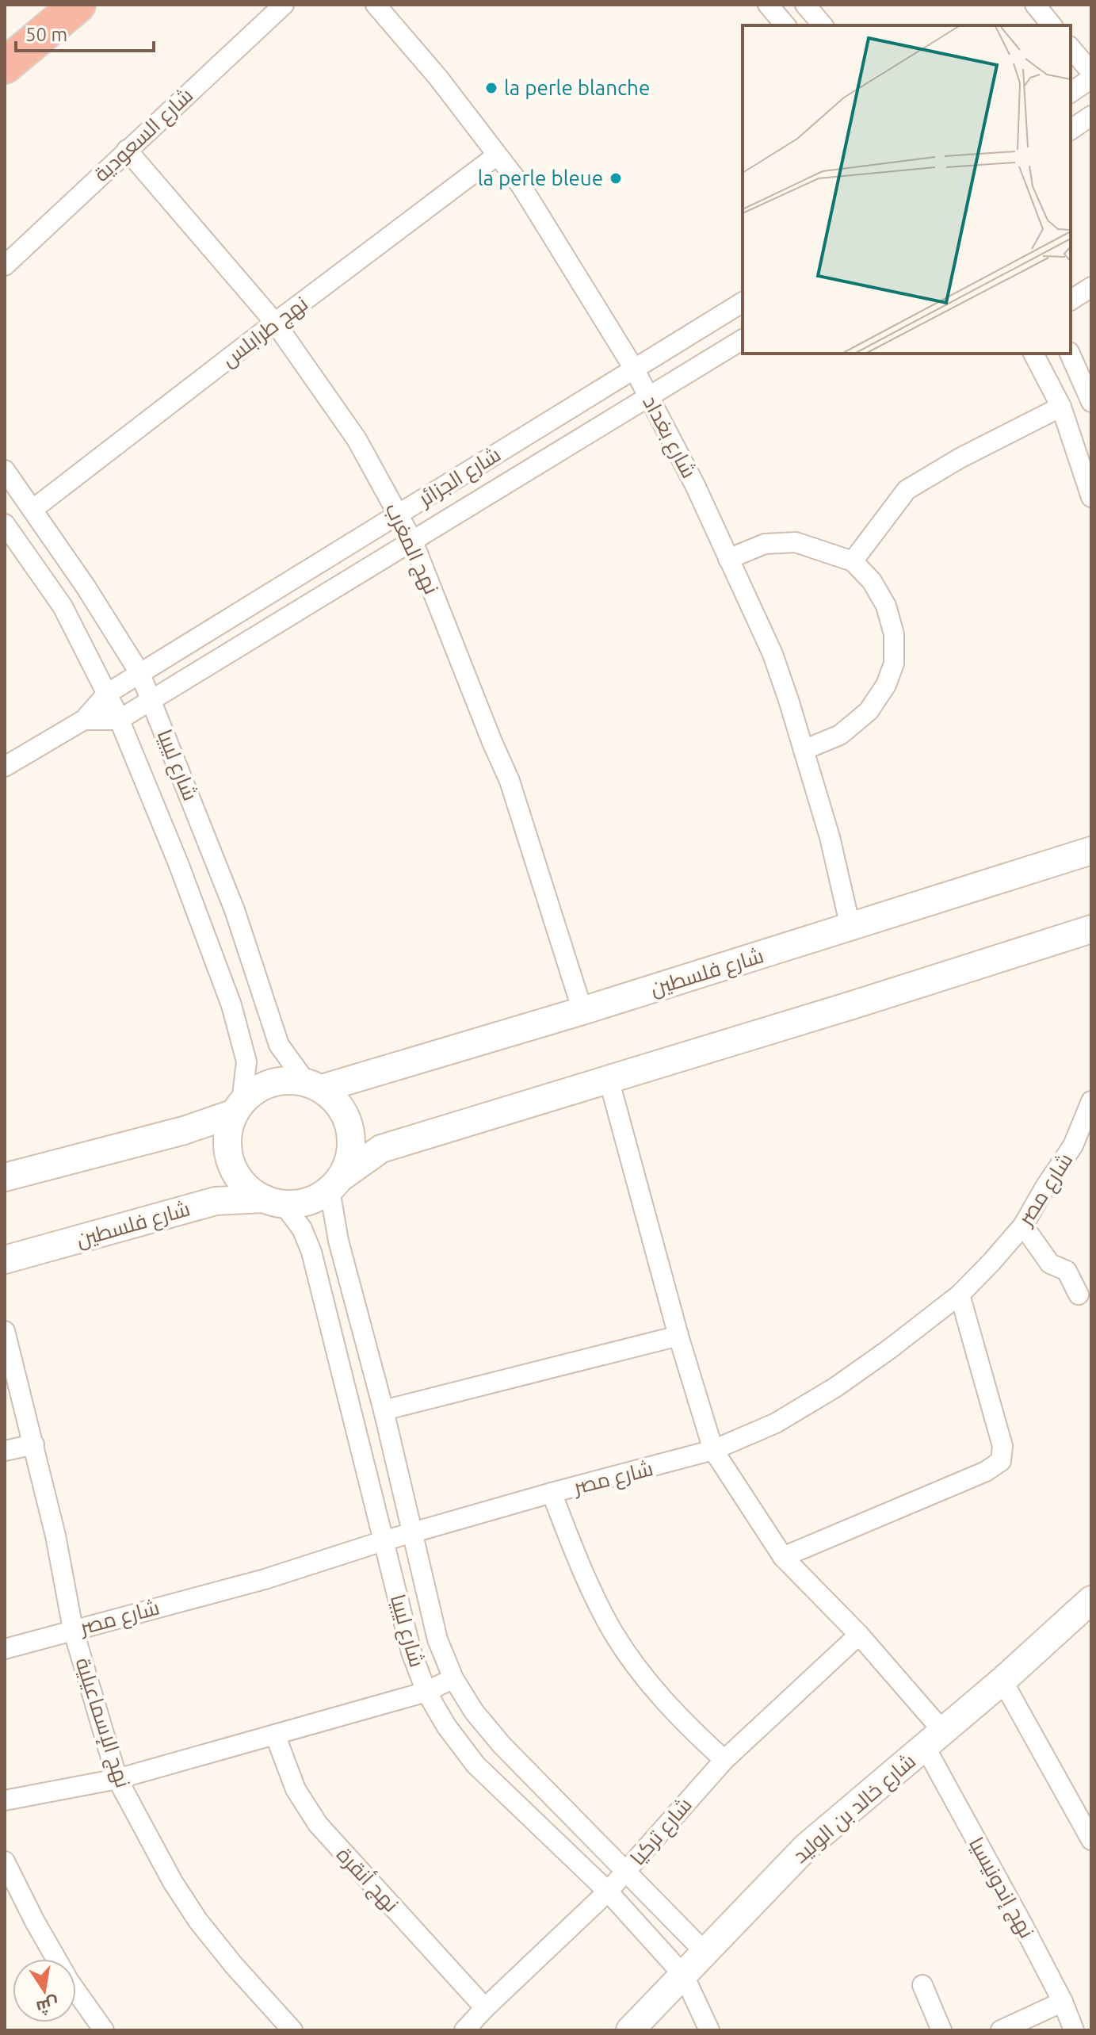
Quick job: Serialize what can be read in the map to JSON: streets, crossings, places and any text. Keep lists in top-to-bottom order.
{
  "streets": {
    "street": [
      "شارع السعودية",
      "نهج طرابلس",
      "شارع بغداد",
      "شارع الجزائر",
      "نهج المغرب",
      "شارع ليبيا",
      "شارع فلسطين",
      "شارع مصر",
      "نهج الإسماعيلية",
      "شارع خالد بن الوليد",
      "شارع تركيا",
      "نهج أنقرة",
      "نهج إندونيسيا"
    ]
  },
  "crossings": [
    ["شارع السعودية", "نهج المغرب"],
    ["نهج طرابلس", "شارع بغداد"],
    ["نهج طرابلس", "نهج المغرب"],
    ["نهج طرابلس", "شارع ليبيا"],
    ["شارع بغداد", "شارع الجزائر"],
    ["شارع بغداد", "شارع فلسطين"],
    ["شارع الجزائر", "نهج المغرب"],
    ["شارع الجزائر", "شارع ليبيا"],
    ["نهج المغرب", "شارع فلسطين"],
    ["شارع ليبيا", "شارع فلسطين"],
    ["شارع ليبيا", "شارع مصر"],
    ["شارع ليبيا", "شارع خالد بن الوليد"],
    ["شارع ليبيا", "شارع تركيا"],
    ["شارع مصر", "نهج الإسماعيلية"],
    ["شارع مصر", "نهج إندونيسيا"],
    ["شارع خالد بن الوليد", "نهج إندونيسيا"],
    ["شارع تركيا", "نهج أنقرة"],
    ["شارع تركيا", "نهج إندونيسيا"]
  ],
  "places": ["la perle blanche", "la perle bleue"],
  "scale_bar": "50 m",
  "north": "bottom"
}
